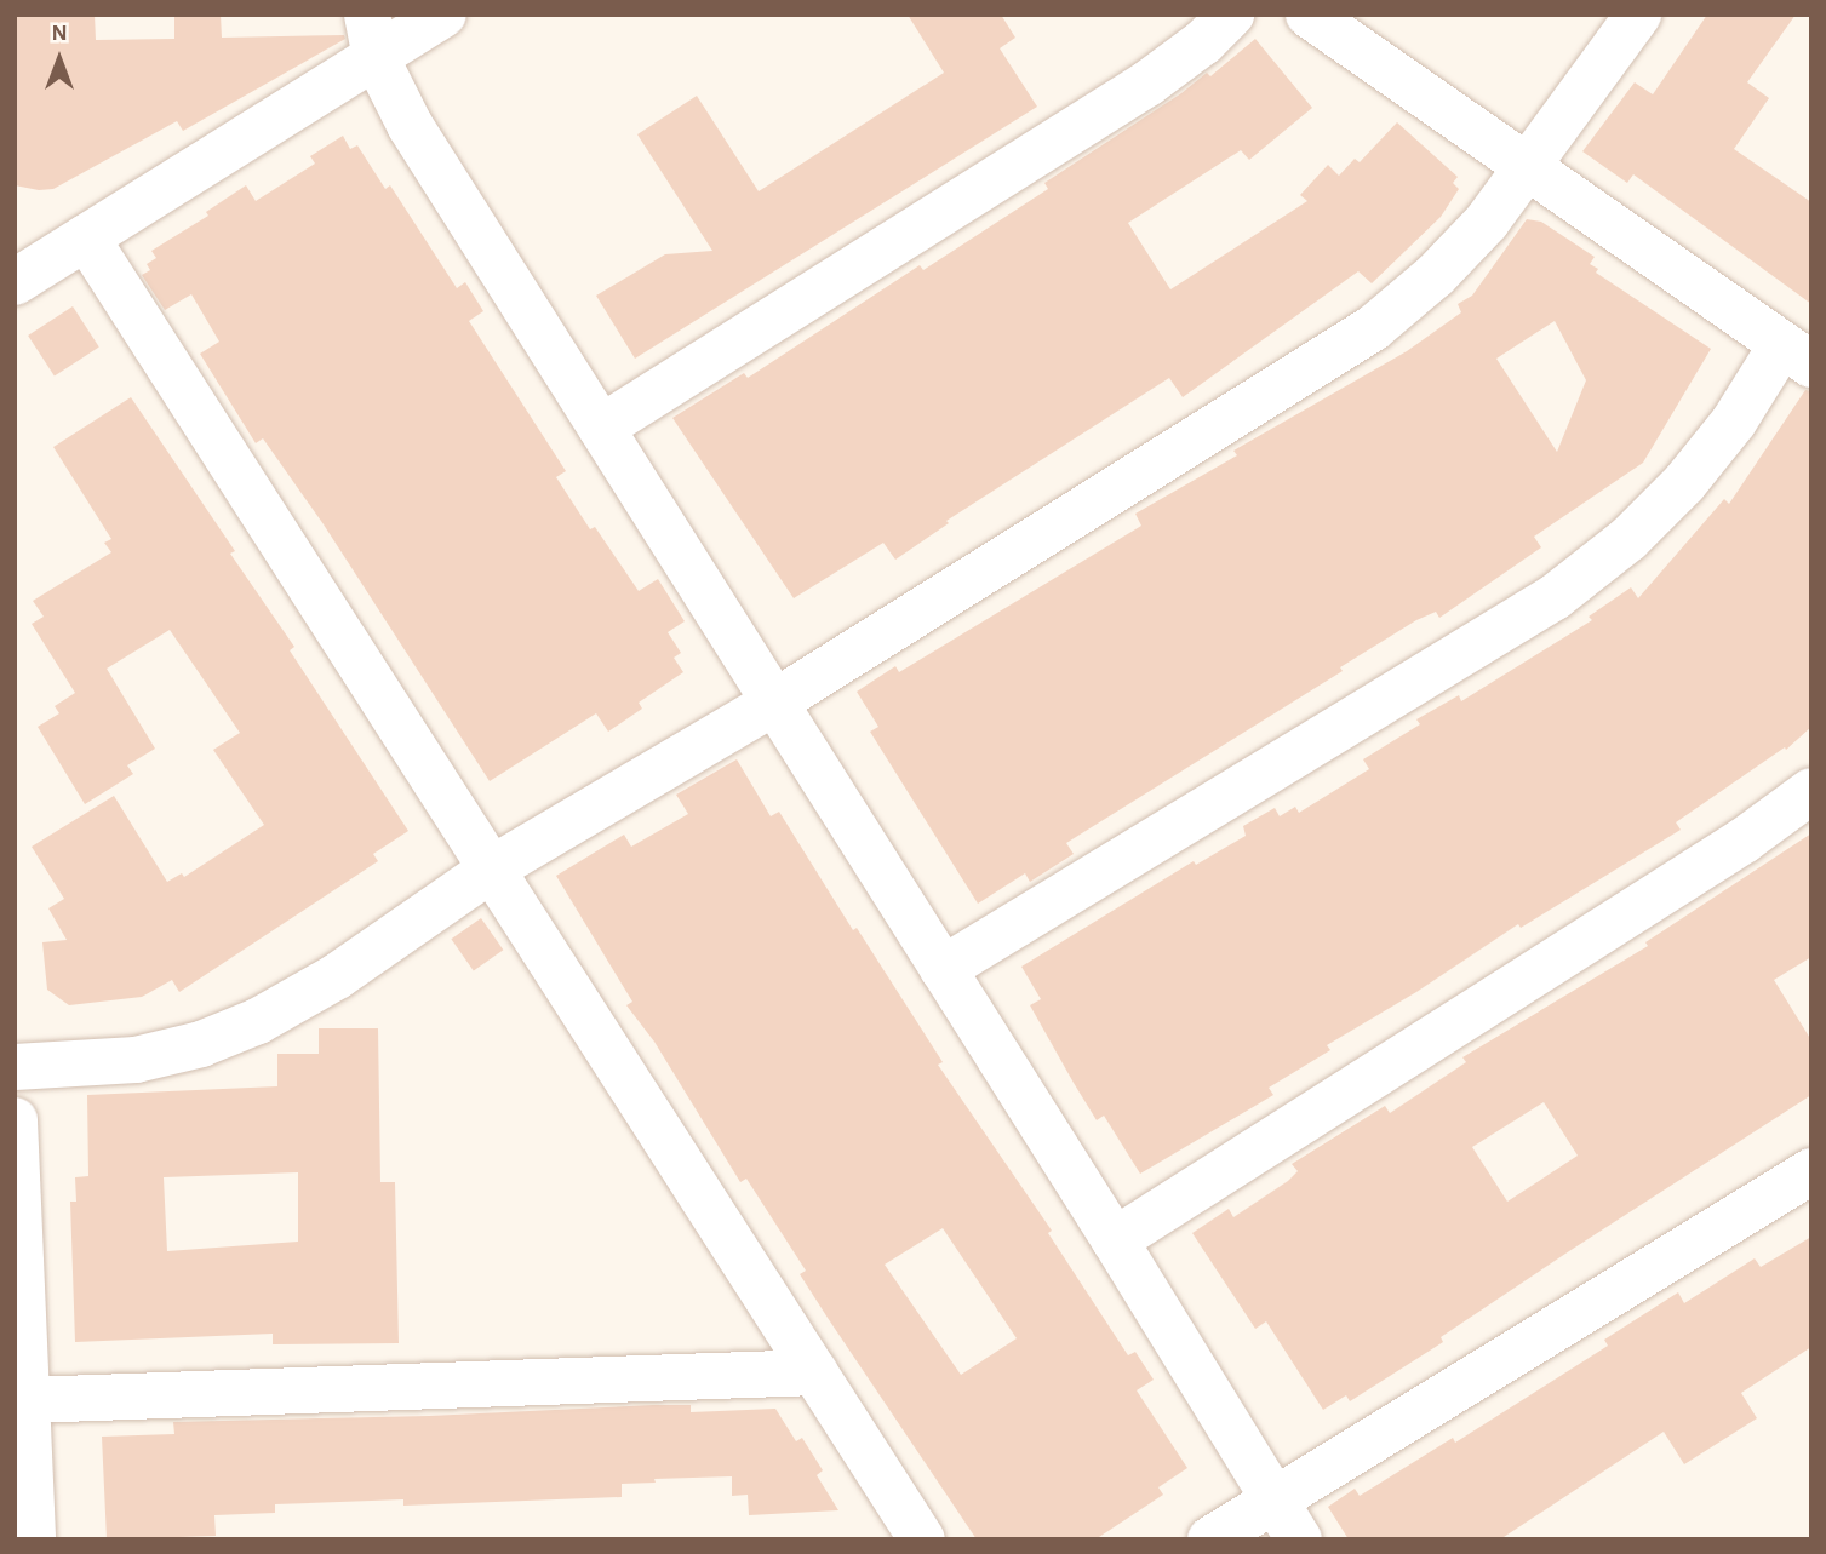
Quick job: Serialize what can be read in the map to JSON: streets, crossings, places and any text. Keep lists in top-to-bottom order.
{
  "north": "top"
}
